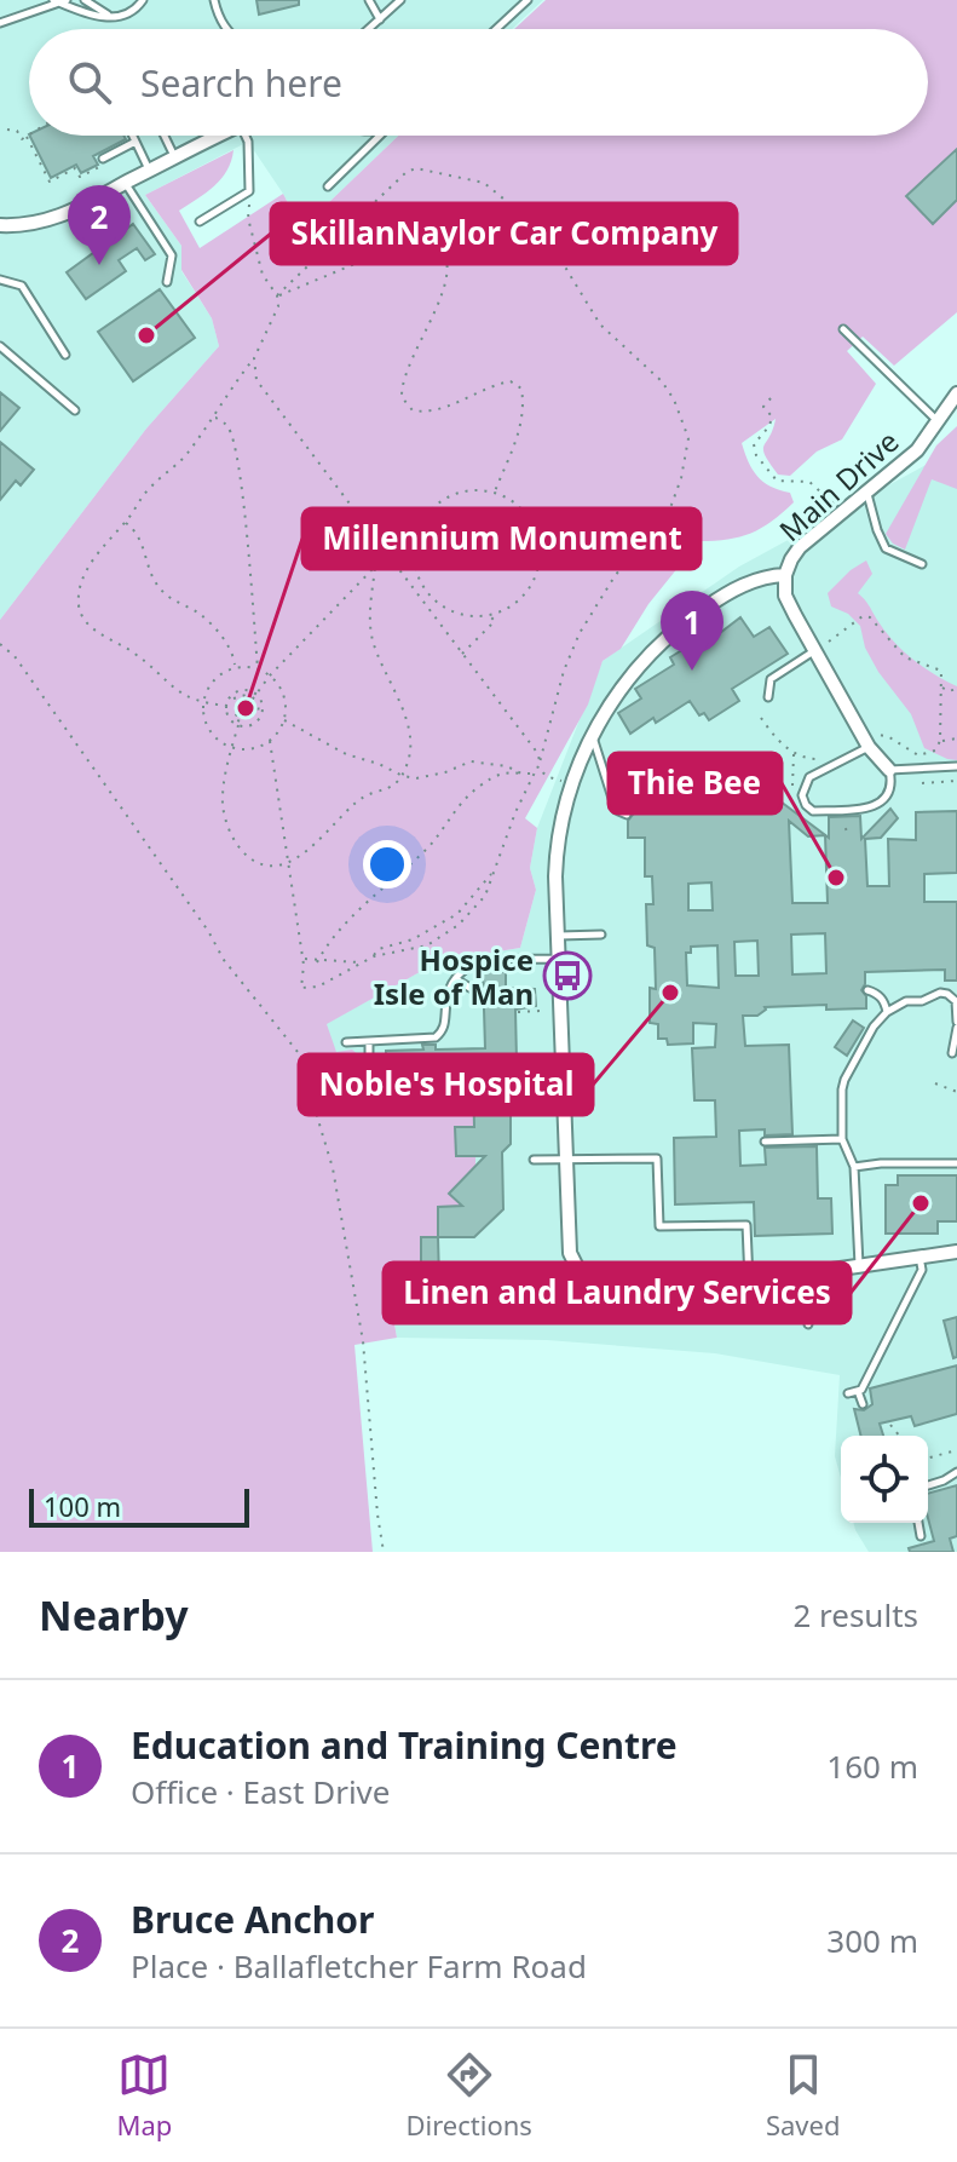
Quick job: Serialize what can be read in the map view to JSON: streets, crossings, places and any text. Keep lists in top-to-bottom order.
{
  "streets": {
    "street": ["Main Drive"]
  },
  "places": {
    "other": [
      "SkillanNaylor Car Company",
      "Millennium Monument",
      "Thie Bee",
      "Noble's Hospital",
      "Linen and Laundry Services"
    ],
    "bus stop": ["Hospice Isle of Man"]
  },
  "scale_bar": "100 m",
  "page": {
    "search": "Search here",
    "pins": ["2", "1"],
    "scale": "100 m",
    "heading": ["Nearby", "2 results"],
    "list": [
      {
        "mark": "1",
        "name": "Education and Training Centre",
        "note": "Office · East Drive",
        "value": "160 m"
      },
      {
        "mark": "2",
        "name": "Bruce Anchor",
        "note": "Place · Ballafletcher Farm Road",
        "value": "300 m"
      }
    ],
    "nav": ["Map", "Directions", "Saved"]
  }
}
